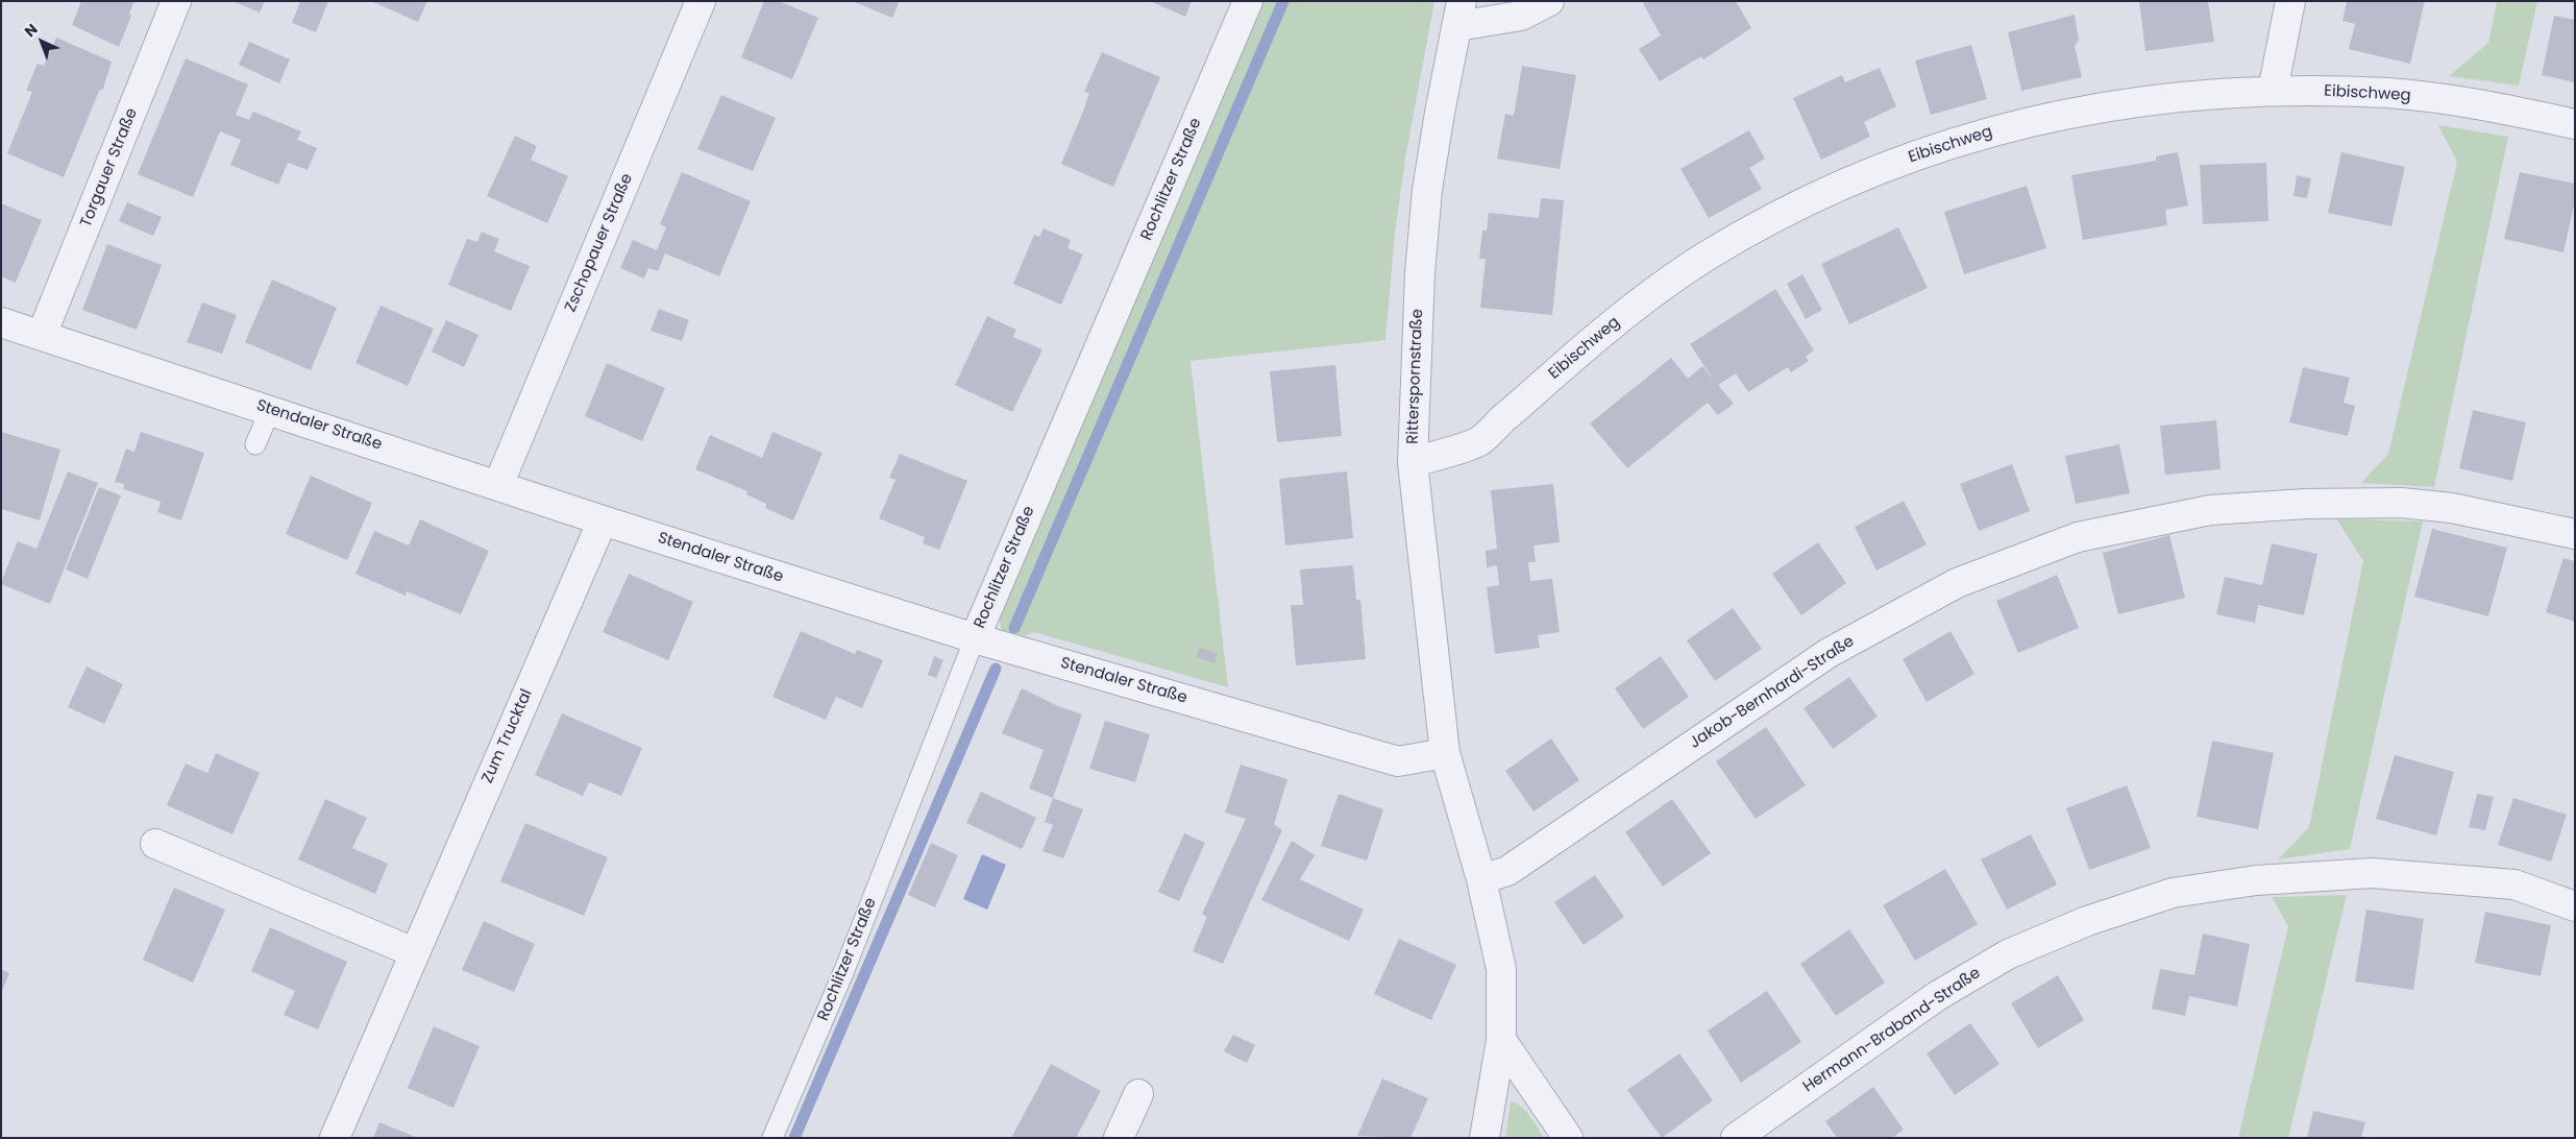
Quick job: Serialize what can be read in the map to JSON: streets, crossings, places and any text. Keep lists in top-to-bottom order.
{
  "streets": {
    "street": [
      "Eibischweg",
      "Torgauer Straße",
      "Rochlitzer Straße",
      "Zschopauer Straße",
      "Ritterspornstraße",
      "Stendaler Straße",
      "Jakob-Bernhardi-Straße",
      "Zum Trucktal",
      "Hermann-Braband-Straße"
    ]
  },
  "crossings": [
    ["Eibischweg", "Ritterspornstraße"],
    ["Torgauer Straße", "Stendaler Straße"],
    ["Rochlitzer Straße", "Stendaler Straße"],
    ["Zschopauer Straße", "Stendaler Straße"],
    ["Ritterspornstraße", "Stendaler Straße"],
    ["Ritterspornstraße", "Jakob-Bernhardi-Straße"],
    ["Stendaler Straße", "Zum Trucktal"]
  ],
  "north": "top left"
}
